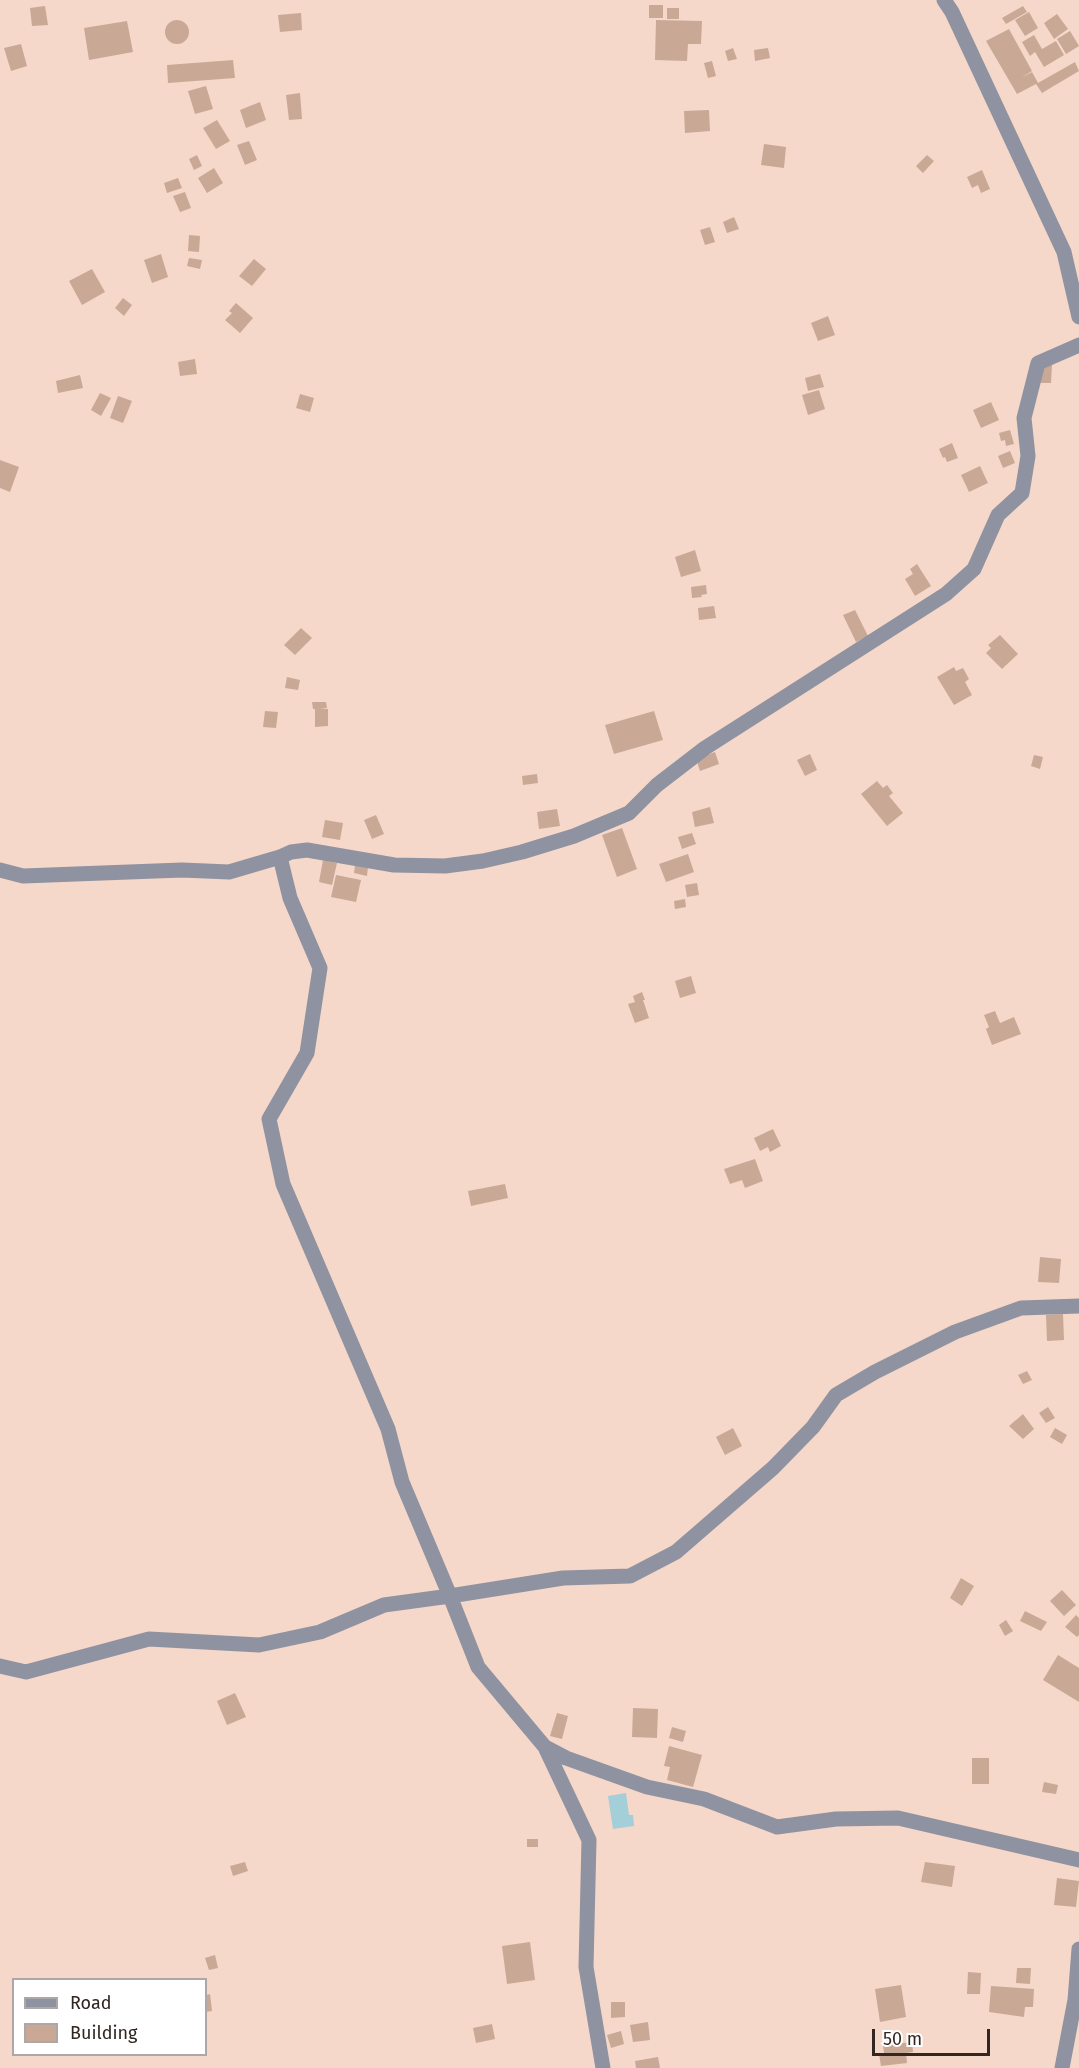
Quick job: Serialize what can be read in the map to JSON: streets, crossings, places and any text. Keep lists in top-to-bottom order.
{
  "legend": ["Road", "Building"],
  "scale_bar": "50 m"
}
